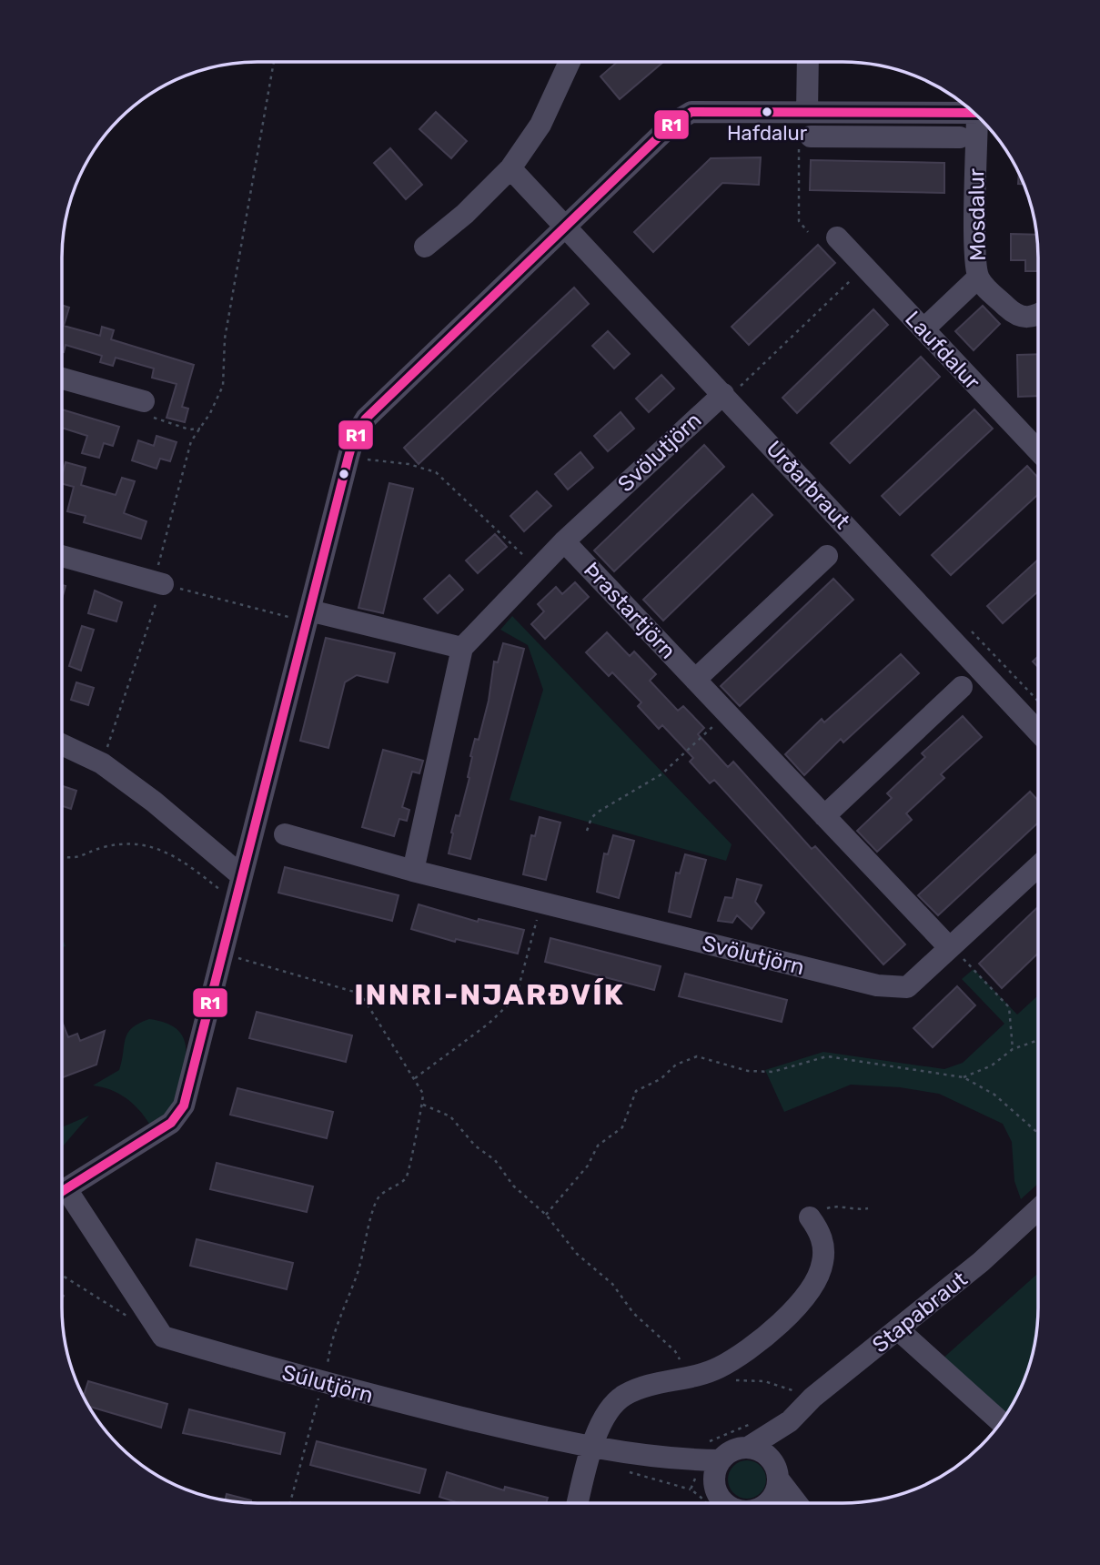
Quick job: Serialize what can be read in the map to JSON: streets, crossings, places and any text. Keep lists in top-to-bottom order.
{
  "streets": {
    "street": [
      "Mosdalur",
      "Laufdalur",
      "Svölutjörn",
      "Urðarbraut",
      "Þrastartjörn",
      "Stapabraut",
      "Súlutjörn"
    ]
  },
  "crossings": [
    ["Mosdalur", "Laufdalur"],
    ["Svölutjörn", "Urðarbraut"],
    ["Svölutjörn", "Þrastartjörn"],
    ["Stapabraut", "Súlutjörn"]
  ],
  "districts": ["INNRI-NJARÐVÍK"],
  "places": ["Hafdalur"],
  "lines": ["transit line R1"]
}
